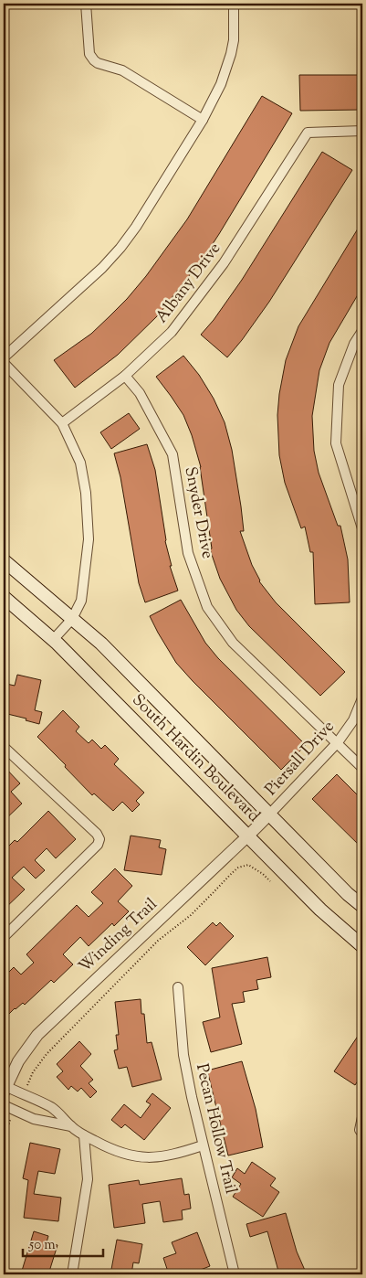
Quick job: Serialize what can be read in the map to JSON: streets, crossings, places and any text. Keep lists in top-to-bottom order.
{
  "streets": {
    "main road": ["South Hardin Boulevard"],
    "street": [
      "Albany Drive",
      "Snyder Drive",
      "Piersall Drive",
      "Winding Trail",
      "Pecan Hollow Trail"
    ]
  },
  "crossings": [
    ["Albany Drive", "Snyder Drive"],
    ["Snyder Drive", "Piersall Drive"],
    ["South Hardin Boulevard", "Piersall Drive"],
    ["South Hardin Boulevard", "Winding Trail"],
    ["Piersall Drive", "Winding Trail"]
  ],
  "scale_bar": "50 m"
}
